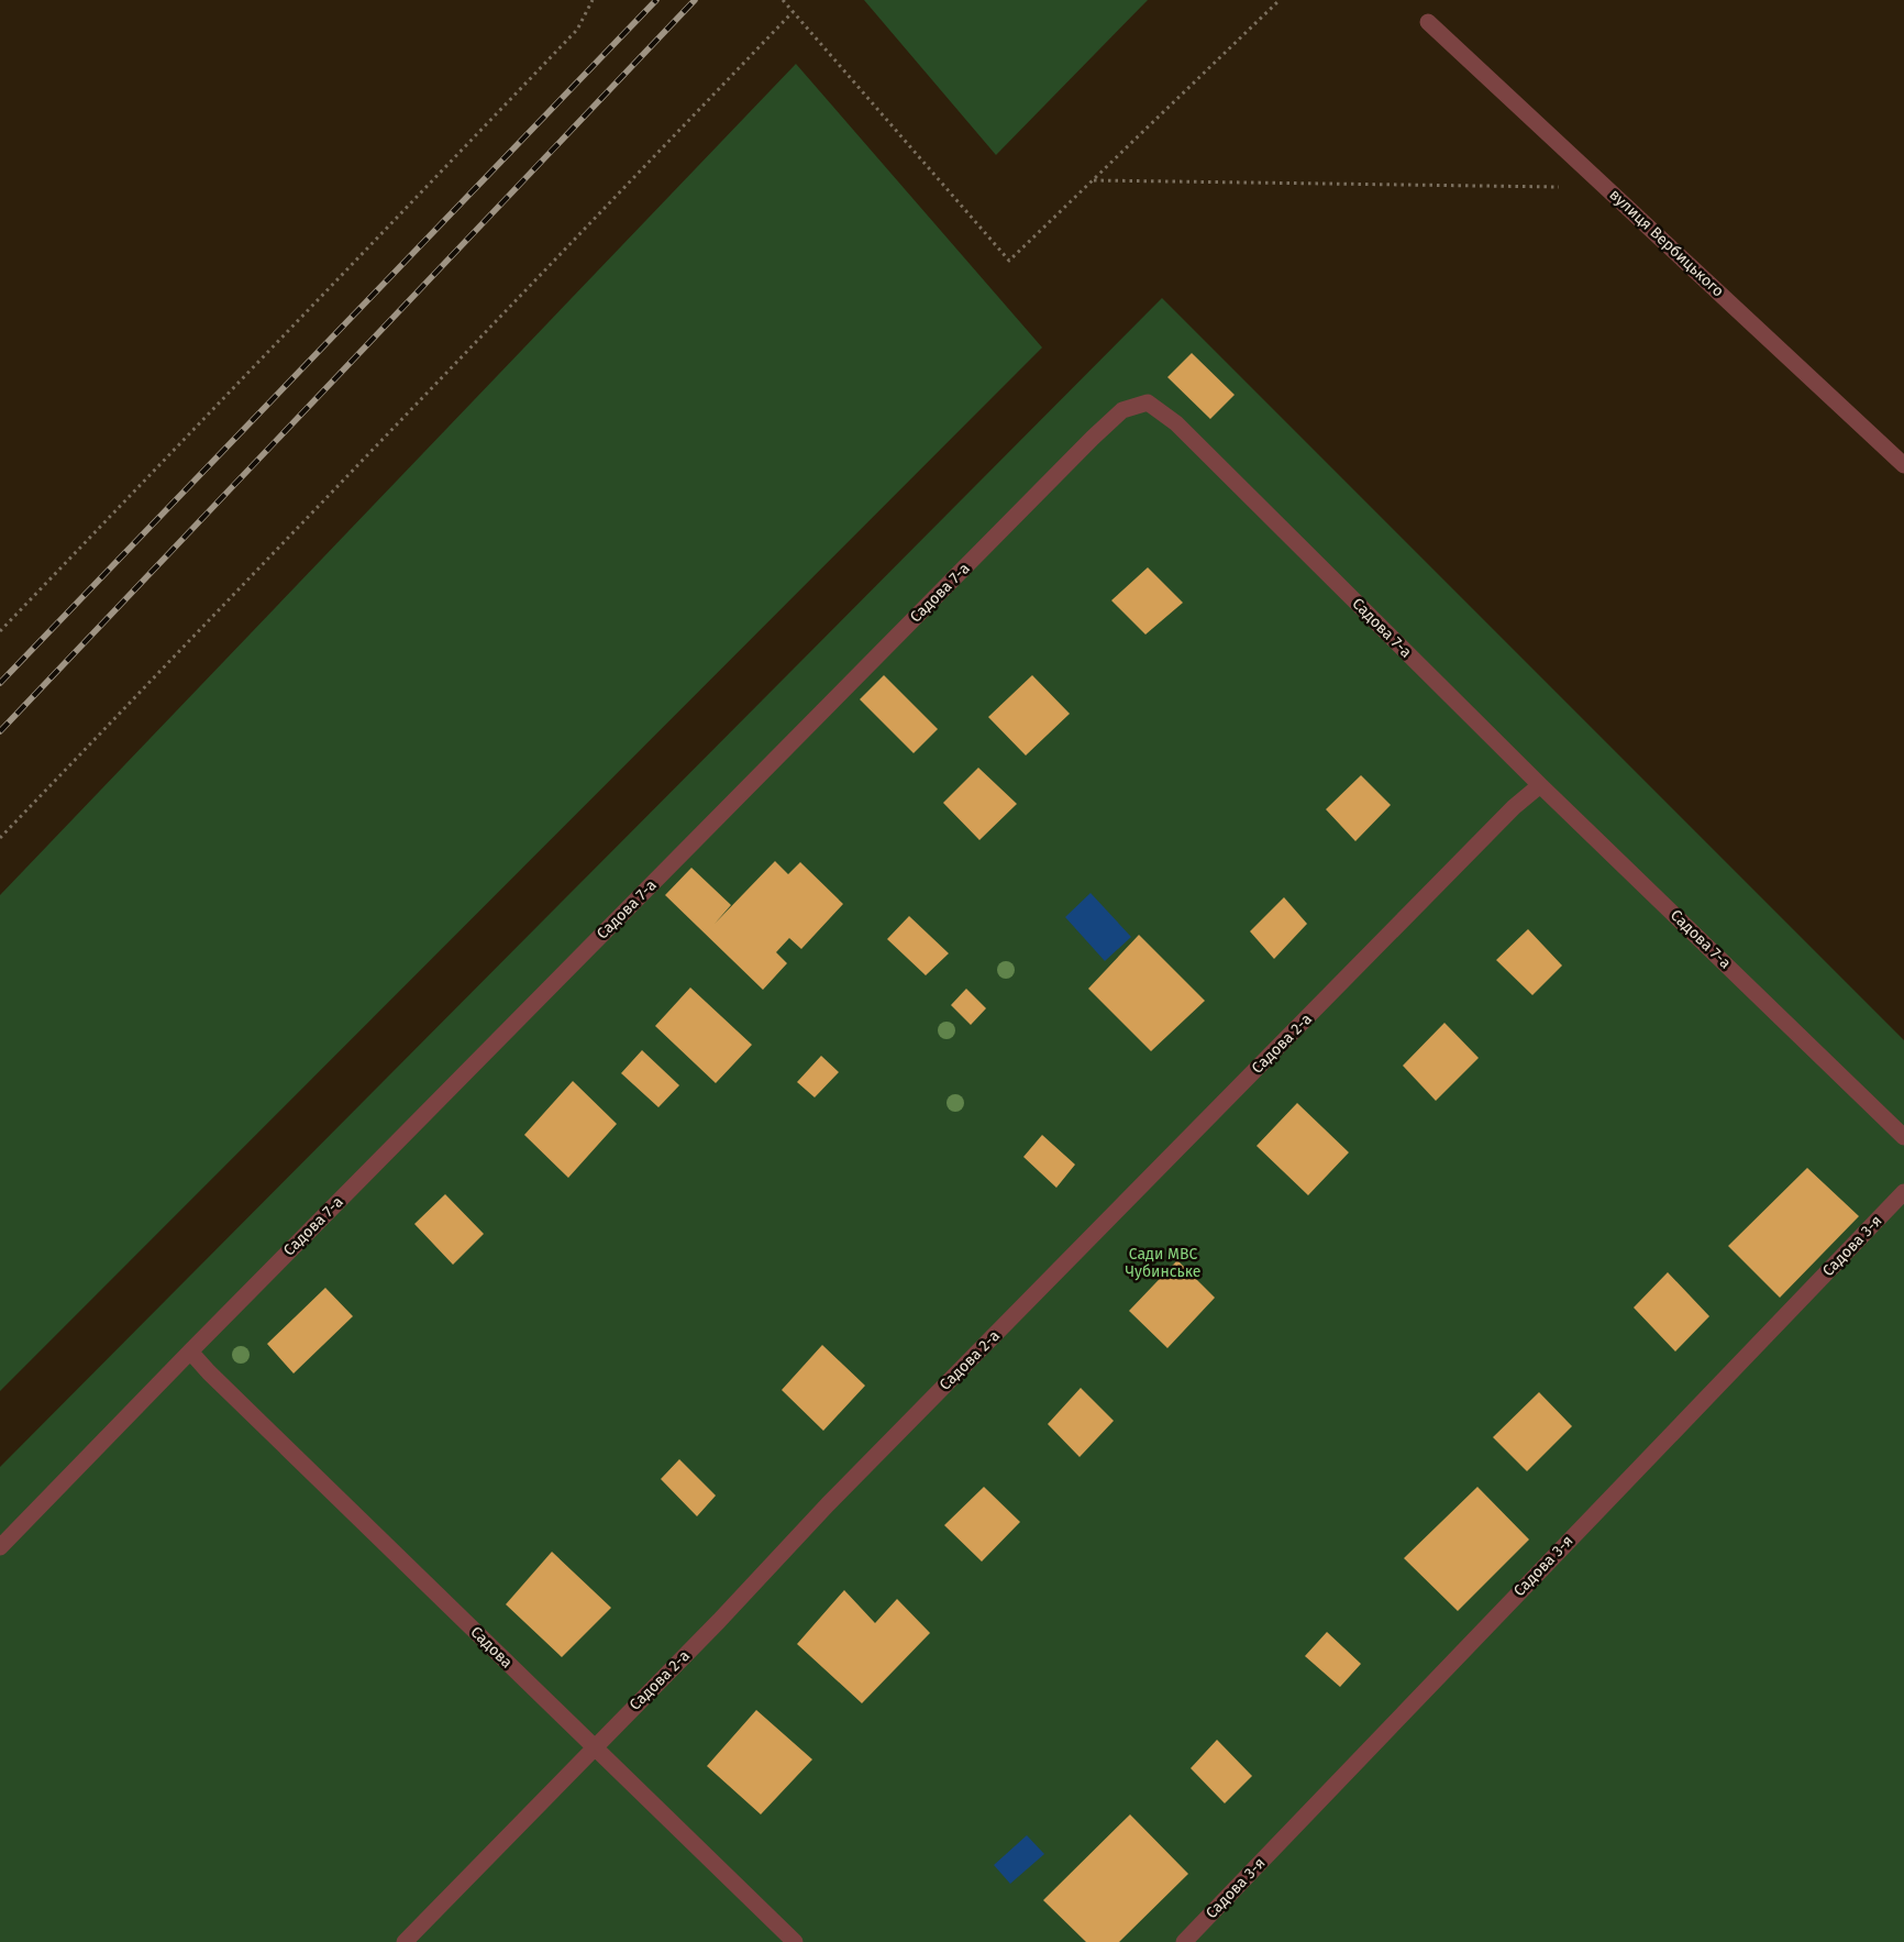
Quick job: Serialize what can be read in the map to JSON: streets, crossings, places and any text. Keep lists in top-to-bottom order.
{
  "streets": {
    "street": [
      "вулиця Вербицького",
      "Садова 7-а",
      "Садова 2-а",
      "Садова 3-я",
      "Садова"
    ]
  },
  "crossings": [
    ["Садова 7-а", "Садова 2-а"],
    ["Садова 7-а", "Садова"],
    ["Садова 2-а", "Садова"]
  ],
  "parks": ["Сади МВС Чубинське"]
}
